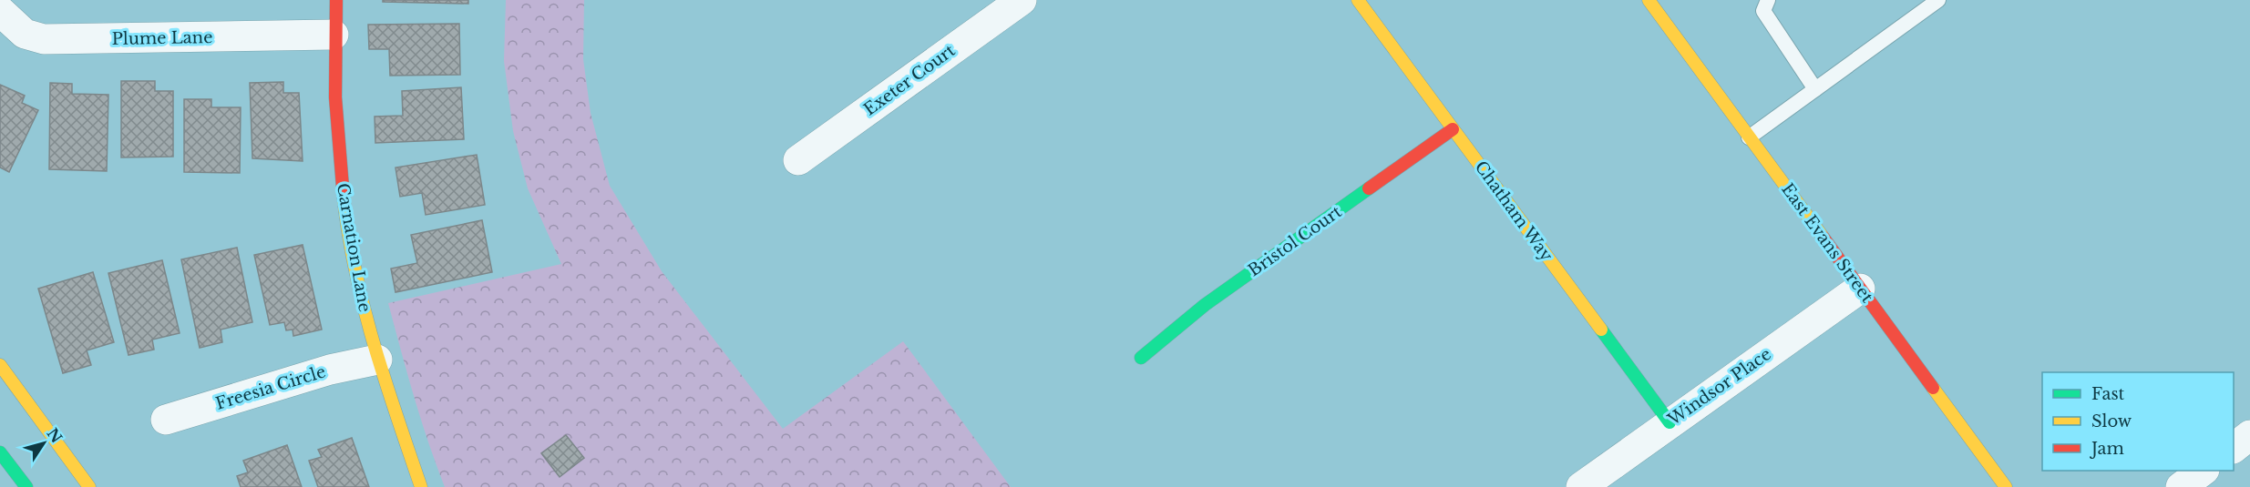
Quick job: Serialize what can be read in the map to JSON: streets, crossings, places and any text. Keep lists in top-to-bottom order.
{
  "streets": {
    "street": [
      "Plume Lane",
      "Exeter Court",
      "Chatham Way",
      "Bristol Court",
      "East Evans Street",
      "Carnation Lane",
      "Windsor Place",
      "Freesia Circle"
    ]
  },
  "crossings": [
    ["Plume Lane", "Carnation Lane"],
    ["Chatham Way", "Bristol Court"],
    ["Chatham Way", "Windsor Place"],
    ["East Evans Street", "Windsor Place"],
    ["Carnation Lane", "Freesia Circle"]
  ],
  "legend": ["Fast", "Slow", "Jam"],
  "north": "top right"
}
